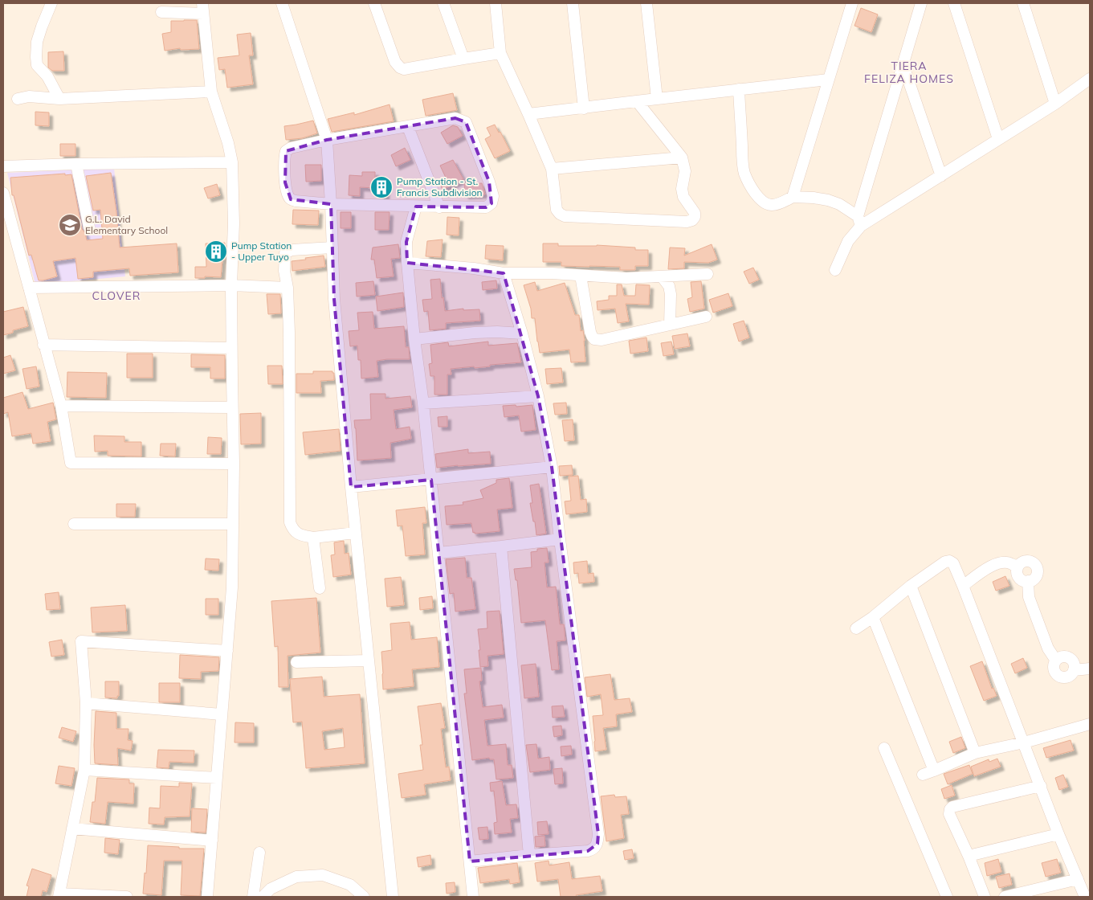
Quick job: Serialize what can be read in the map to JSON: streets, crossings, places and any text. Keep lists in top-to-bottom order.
{
  "districts": ["TIERA FELIZA HOMES", "CLOVER"],
  "places": {
    "building": ["Pump Station - St. Francis Subdivision", "Pump Station - Upper Tuyo"],
    "school or university": ["G.L. David Elementary School"]
  }
}
